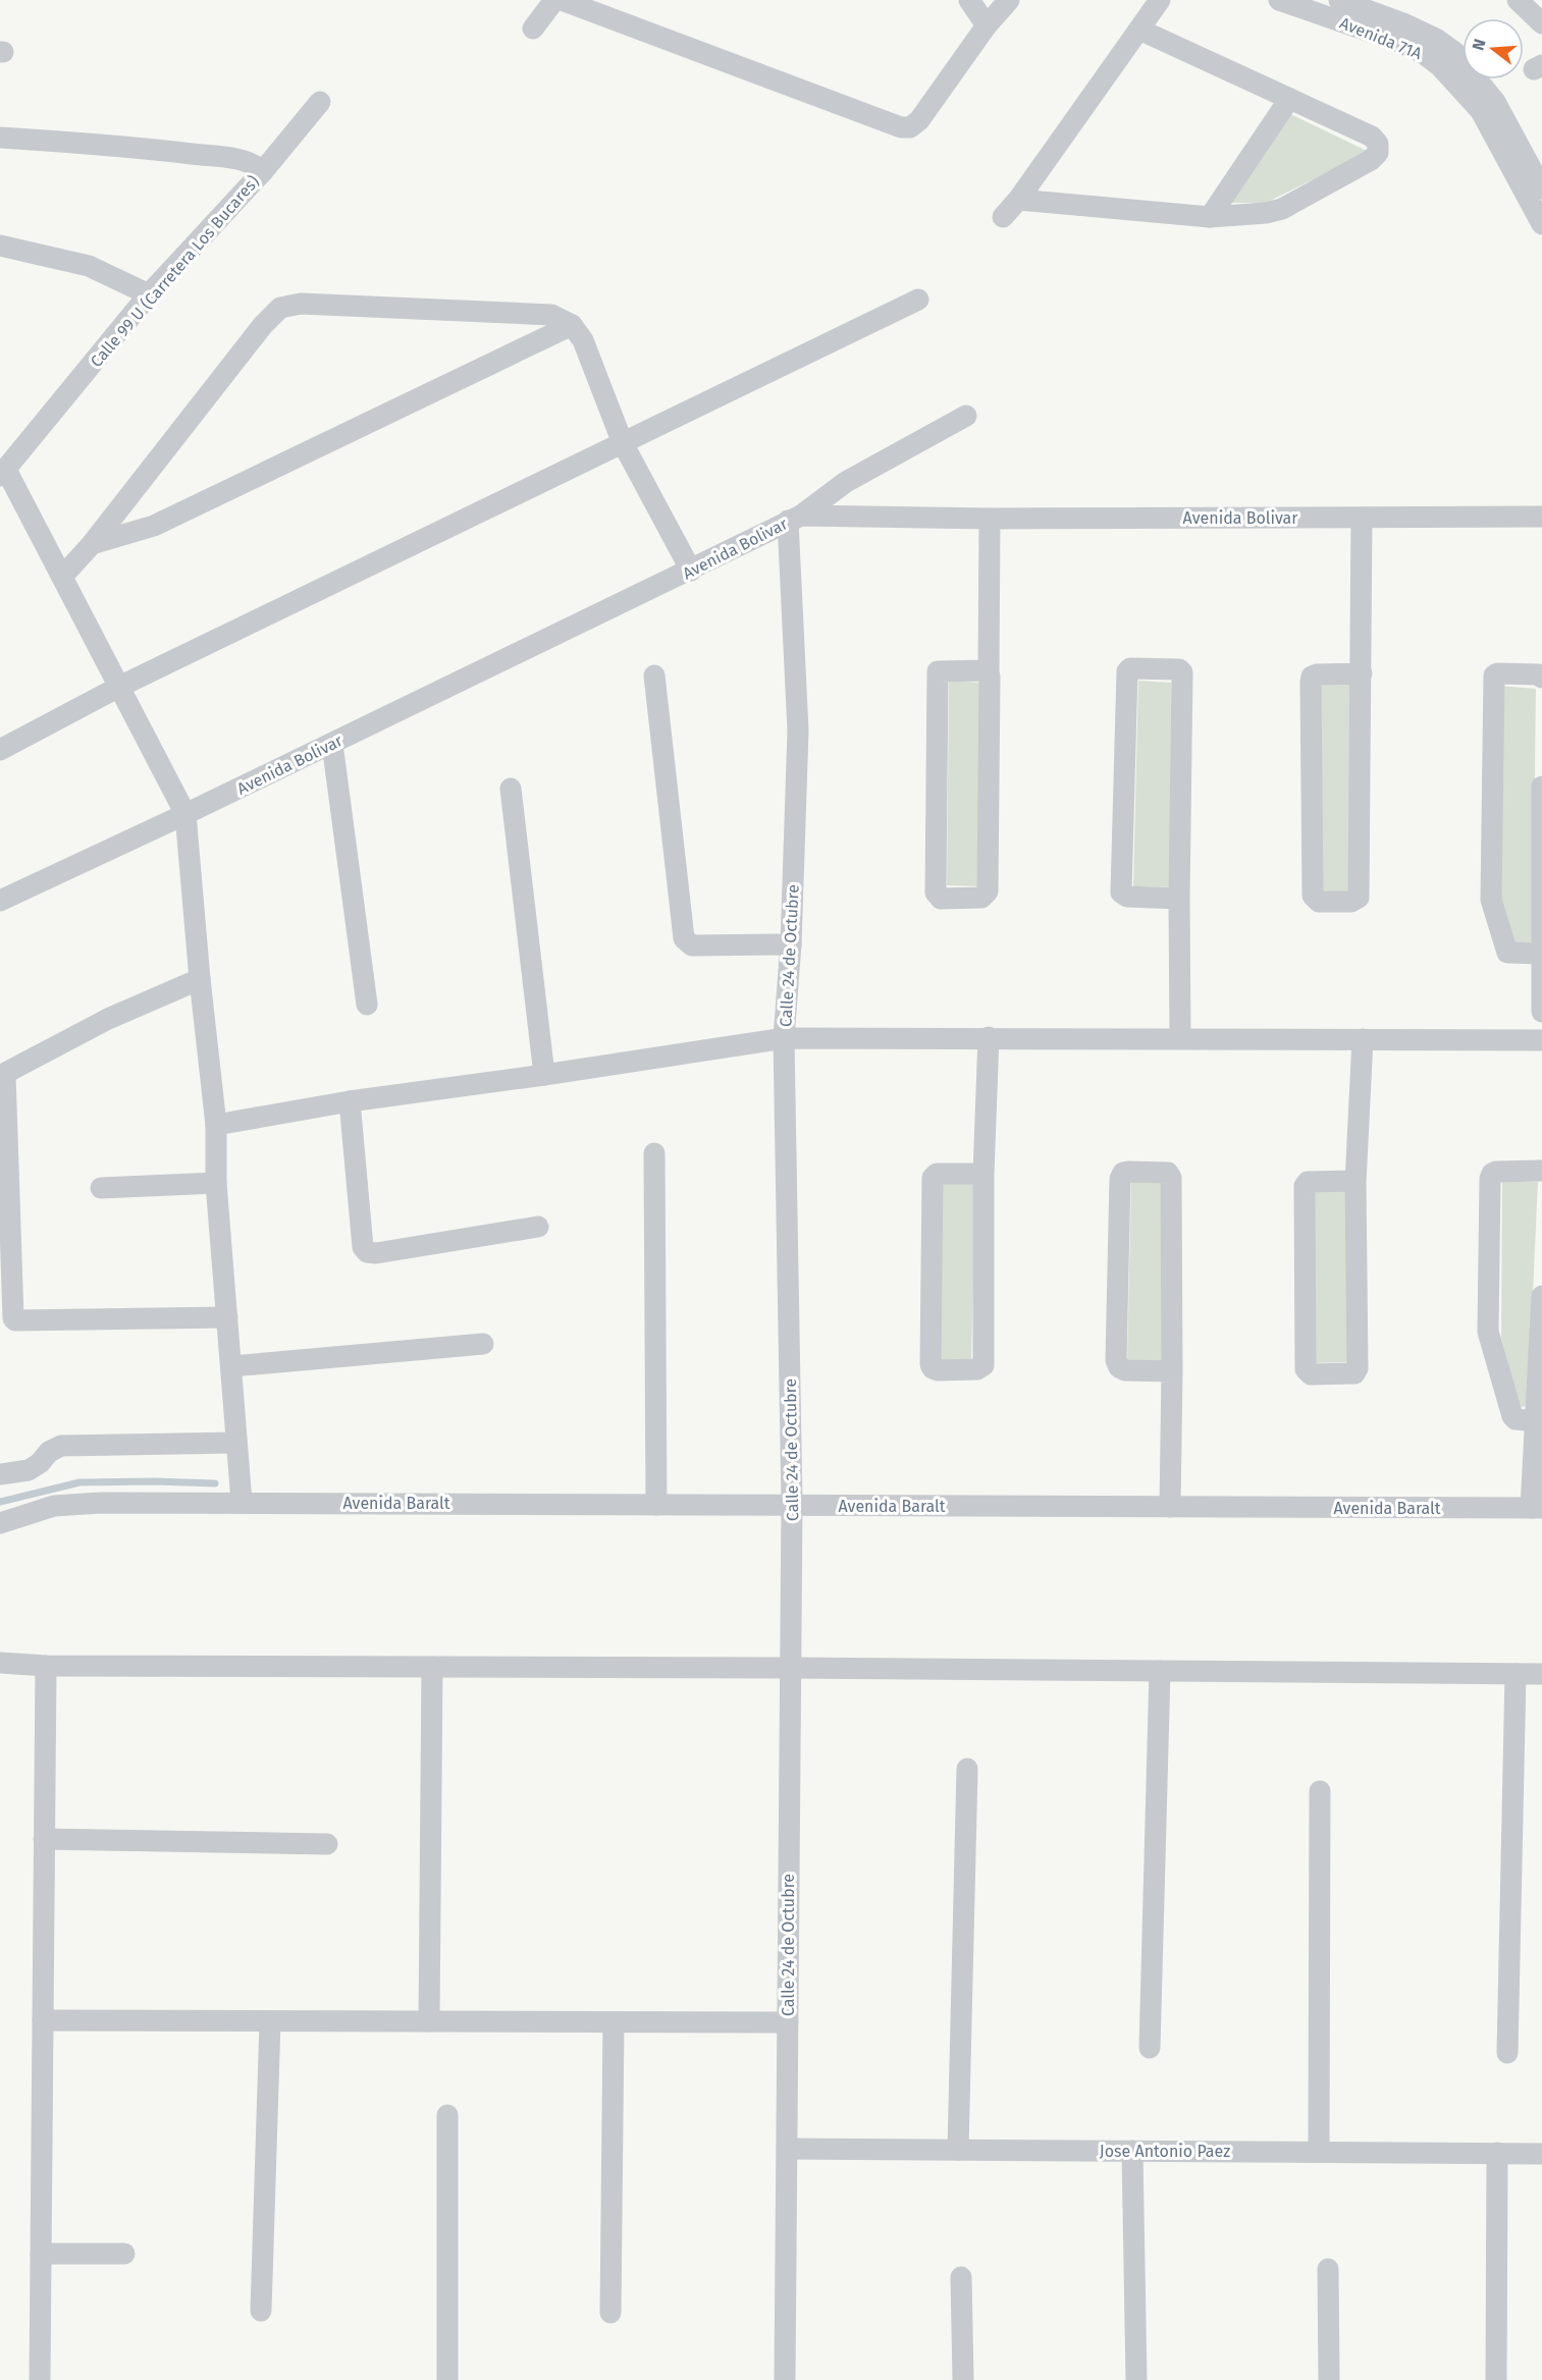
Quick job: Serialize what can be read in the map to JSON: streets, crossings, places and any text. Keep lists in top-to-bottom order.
{
  "streets": {
    "street": [
      "Avenida 71A",
      "Calle 99 U (Carretera Los Bucares)",
      "Avenida Bolivar",
      "Calle 24 de Octubre",
      "Avenida Baralt",
      "Jose Antonio Paez"
    ]
  },
  "crossings": [
    ["Avenida Bolivar", "Calle 24 de Octubre"],
    ["Calle 24 de Octubre", "Avenida Baralt"],
    ["Calle 24 de Octubre", "Jose Antonio Paez"]
  ],
  "north": "left"
}
